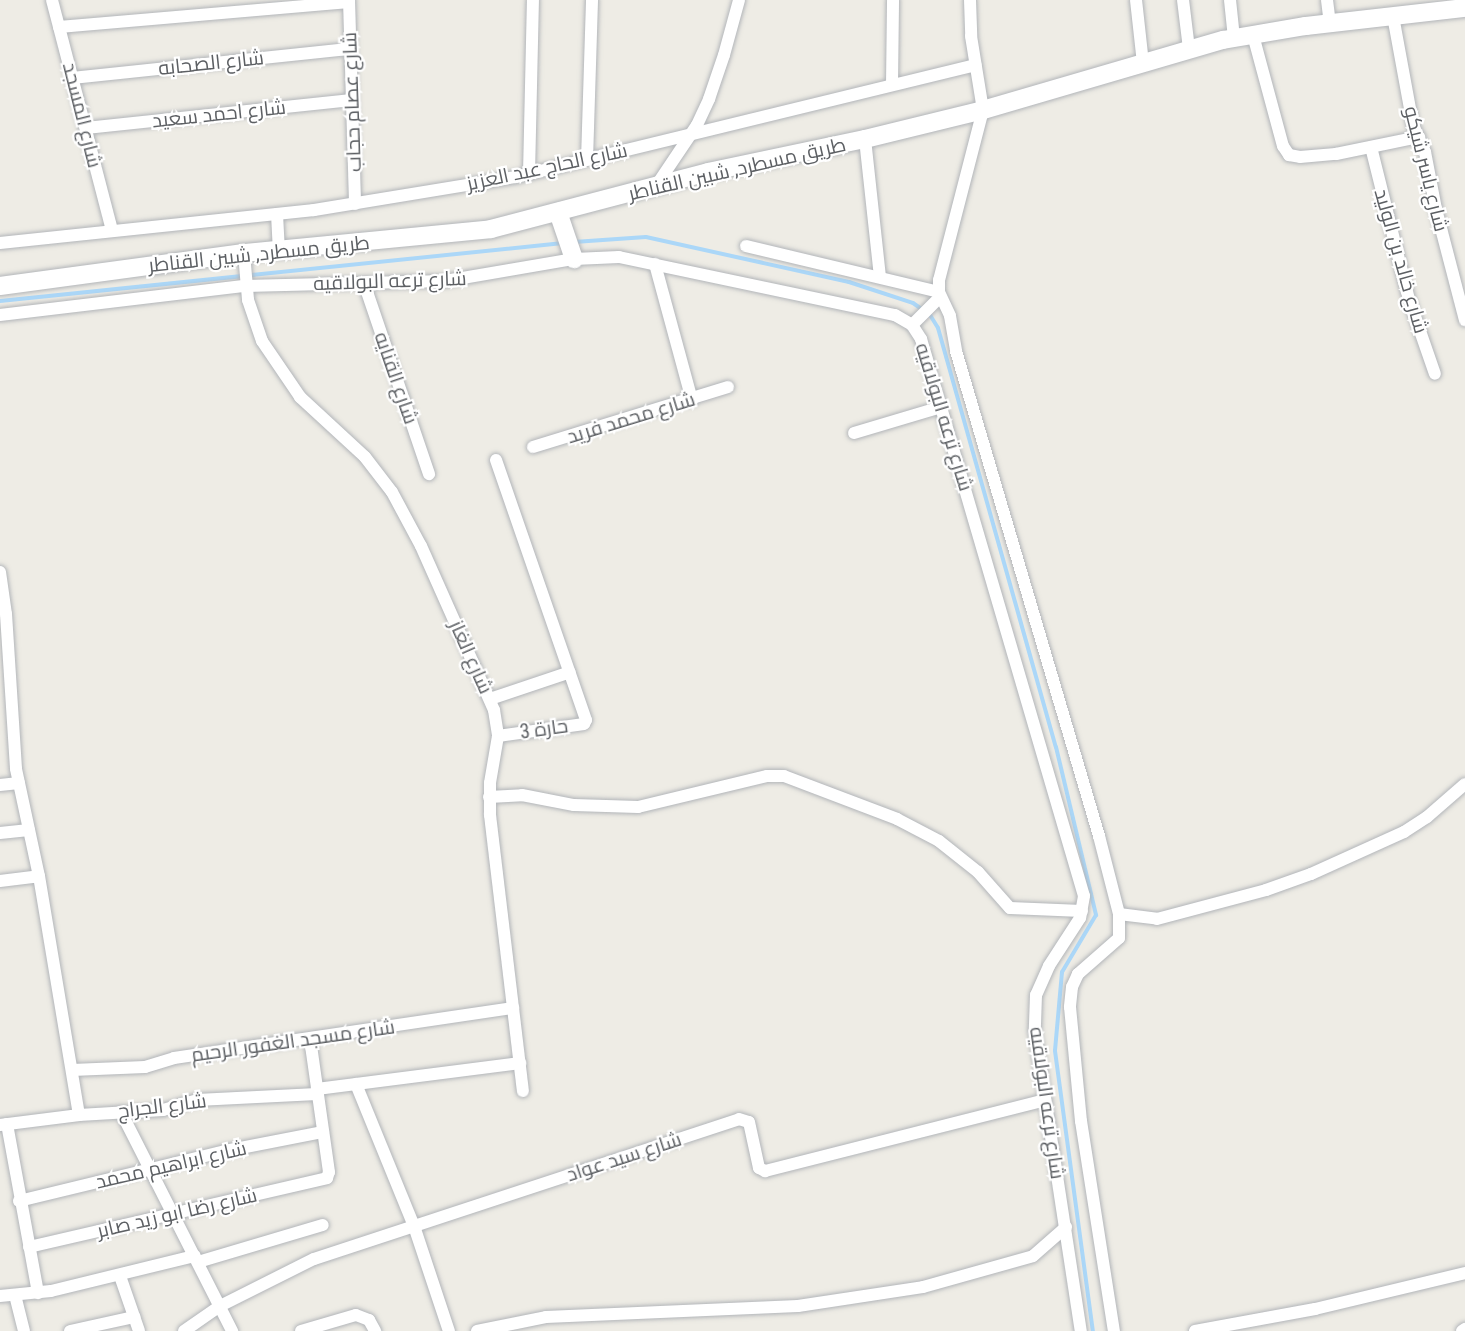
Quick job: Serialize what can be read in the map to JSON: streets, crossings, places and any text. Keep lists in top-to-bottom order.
{
  "streets": {
    "main road": ["طريق مسطرد, شبين القناطر"],
    "street": [
      "شارع الصحابه",
      "شارع عصام حجاب",
      "شارع احمد سعيد",
      "شارع المسجد",
      "شارع الحاج عبد العزيز",
      "شارع ياسر شيكو",
      "شارع خالد بن الوليد",
      "شارع ترعه البولاقيه",
      "شارع القنايه",
      "شارع محمد فريد",
      "شارع الغاز",
      "حارة 3",
      "شارع مسجد الغفور الرحيم",
      "شارع الجراج",
      "شارع سيد عواد",
      "شارع ابراهيم محمد",
      "شارع رضا ابو زيد صابر"
    ]
  },
  "crossings": [
    ["شارع الصحابه", "شارع عصام حجاب"],
    ["شارع الصحابه", "شارع المسجد"],
    ["شارع عصام حجاب", "شارع احمد سعيد"],
    ["شارع عصام حجاب", "شارع الحاج عبد العزيز"],
    ["شارع احمد سعيد", "شارع المسجد"],
    ["شارع المسجد", "شارع الحاج عبد العزيز"],
    ["طريق مسطرد, شبين القناطر", "شارع ياسر شيكو"],
    ["طريق مسطرد, شبين القناطر", "شارع الغاز"],
    ["شارع ترعه البولاقيه", "شارع القنايه"],
    ["شارع ترعه البولاقيه", "شارع الغاز"],
    ["شارع ترعه البولاقيه", "شارع سيد عواد"],
    ["شارع الغاز", "حارة 3"],
    ["شارع الغاز", "شارع مسجد الغفور الرحيم"],
    ["شارع الغاز", "شارع الجراج"],
    ["شارع ابراهيم محمد", "شارع رضا ابو زيد صابر"]
  ]
}
